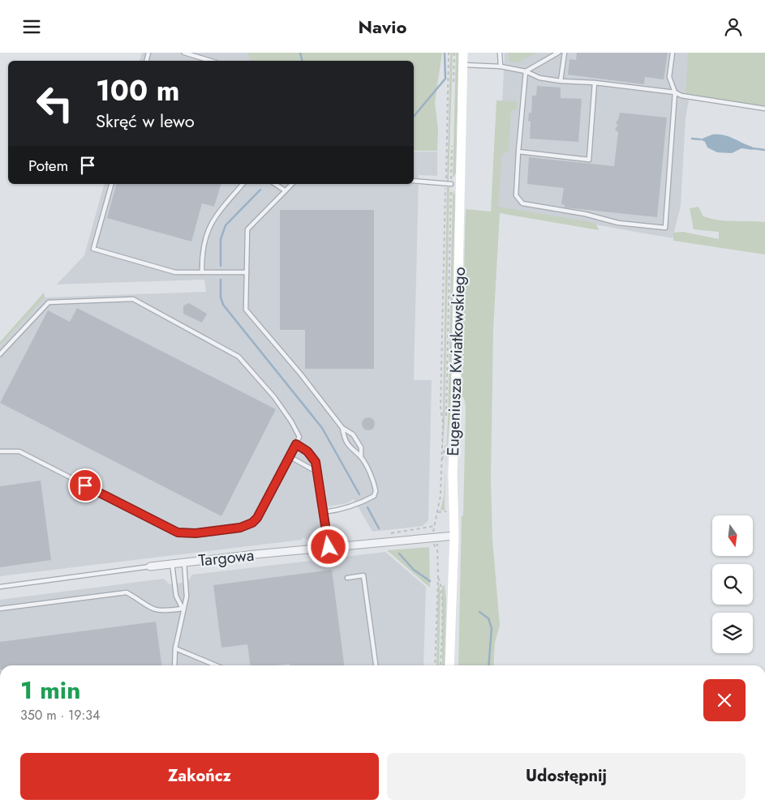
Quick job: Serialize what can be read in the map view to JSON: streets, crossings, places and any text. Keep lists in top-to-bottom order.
{
  "streets": {
    "main road": ["Eugeniusza Kwiatkowskiego"],
    "street": ["Targowa"]
  },
  "crossings": [
    ["Eugeniusza Kwiatkowskiego", "Targowa"]
  ],
  "north": "bottom",
  "page": {
    "header": "Navio",
    "turn": ["100 m", "Skręć w lewo"],
    "then": "Potem",
    "heading": ["1 min", "350 m · 19:34"],
    "buttons": ["Zakończ", "Udostępnij"]
  }
}
